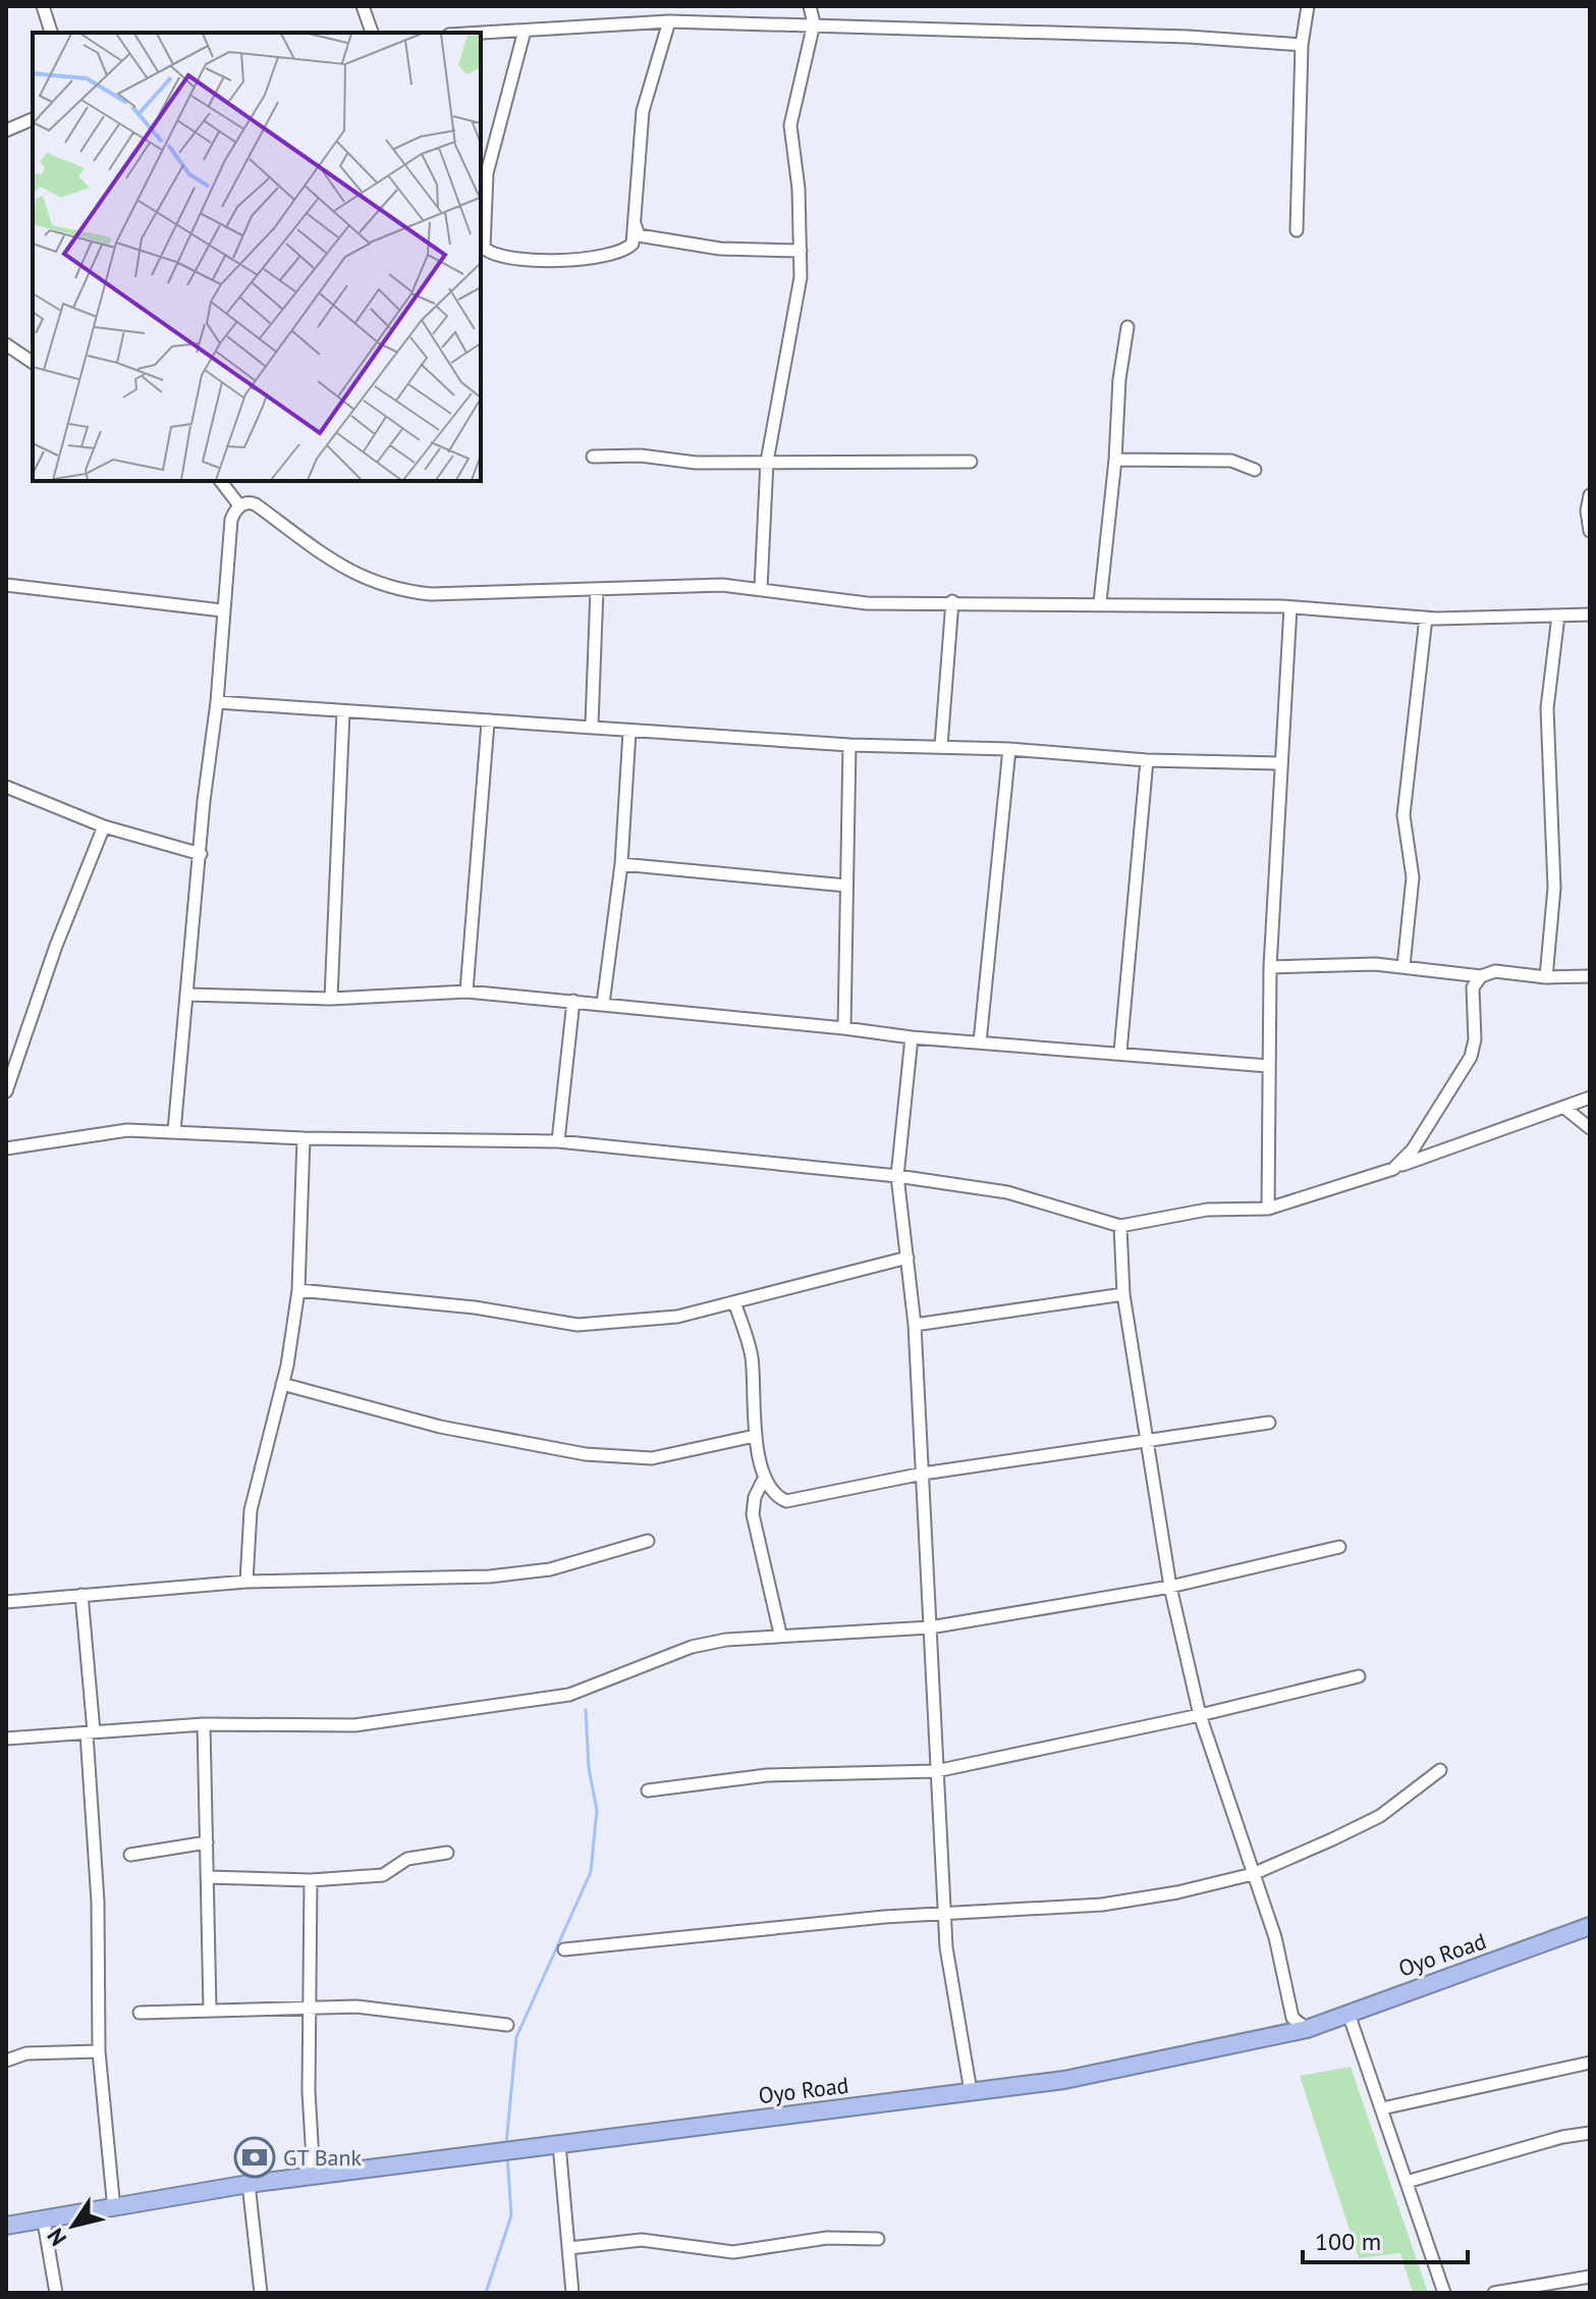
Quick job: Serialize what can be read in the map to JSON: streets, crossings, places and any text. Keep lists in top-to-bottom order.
{
  "streets": {
    "highway": ["Oyo Road"]
  },
  "places": {
    "bank": ["GT Bank"]
  },
  "scale_bar": "100 m",
  "north": "bottom left"
}
